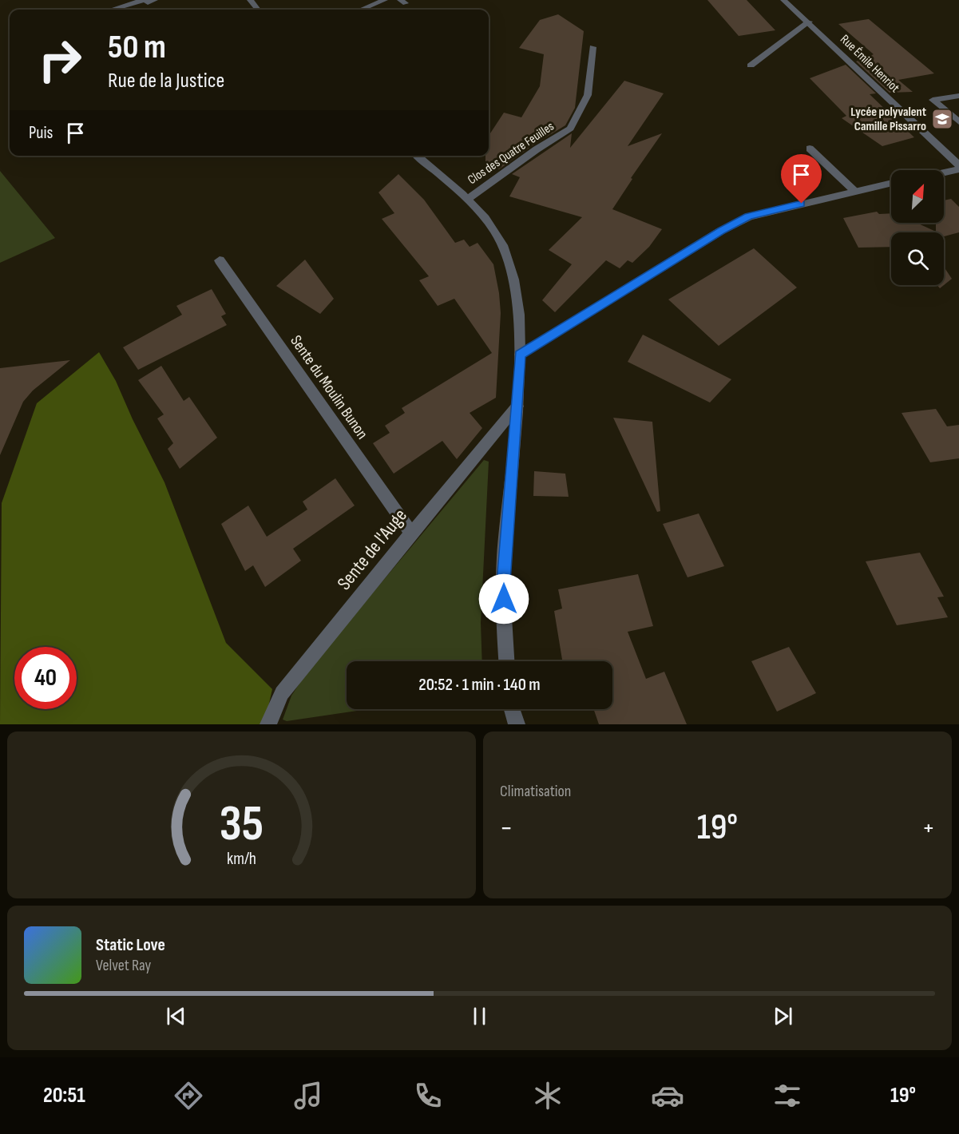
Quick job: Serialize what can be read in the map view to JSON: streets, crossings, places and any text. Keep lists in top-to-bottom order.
{
  "streets": {
    "street": [
      "Rue Émile Henriot",
      "Clos des Quatre Feuilles",
      "Sente du Moulin Bunon",
      "Sente de l'Auge"
    ]
  },
  "crossings": [
    ["Sente du Moulin Bunon", "Sente de l'Auge"]
  ],
  "places": {
    "school or university": ["Lycée polyvalent Camille Pissarro"]
  },
  "north": "top right",
  "page": {
    "turn": ["50 m", "Rue de la Justice"],
    "then": "Puis",
    "limit": "40",
    "trip": "20:52 · 1 min · 140 m",
    "tile": "Climatisation",
    "heat": ["−", "19°", "+"],
    "song": ["Static Love", "Velvet Ray"],
    "tabs": ["20:51", "19°"],
    "gauge": ["35", "km/h"]
  }
}
